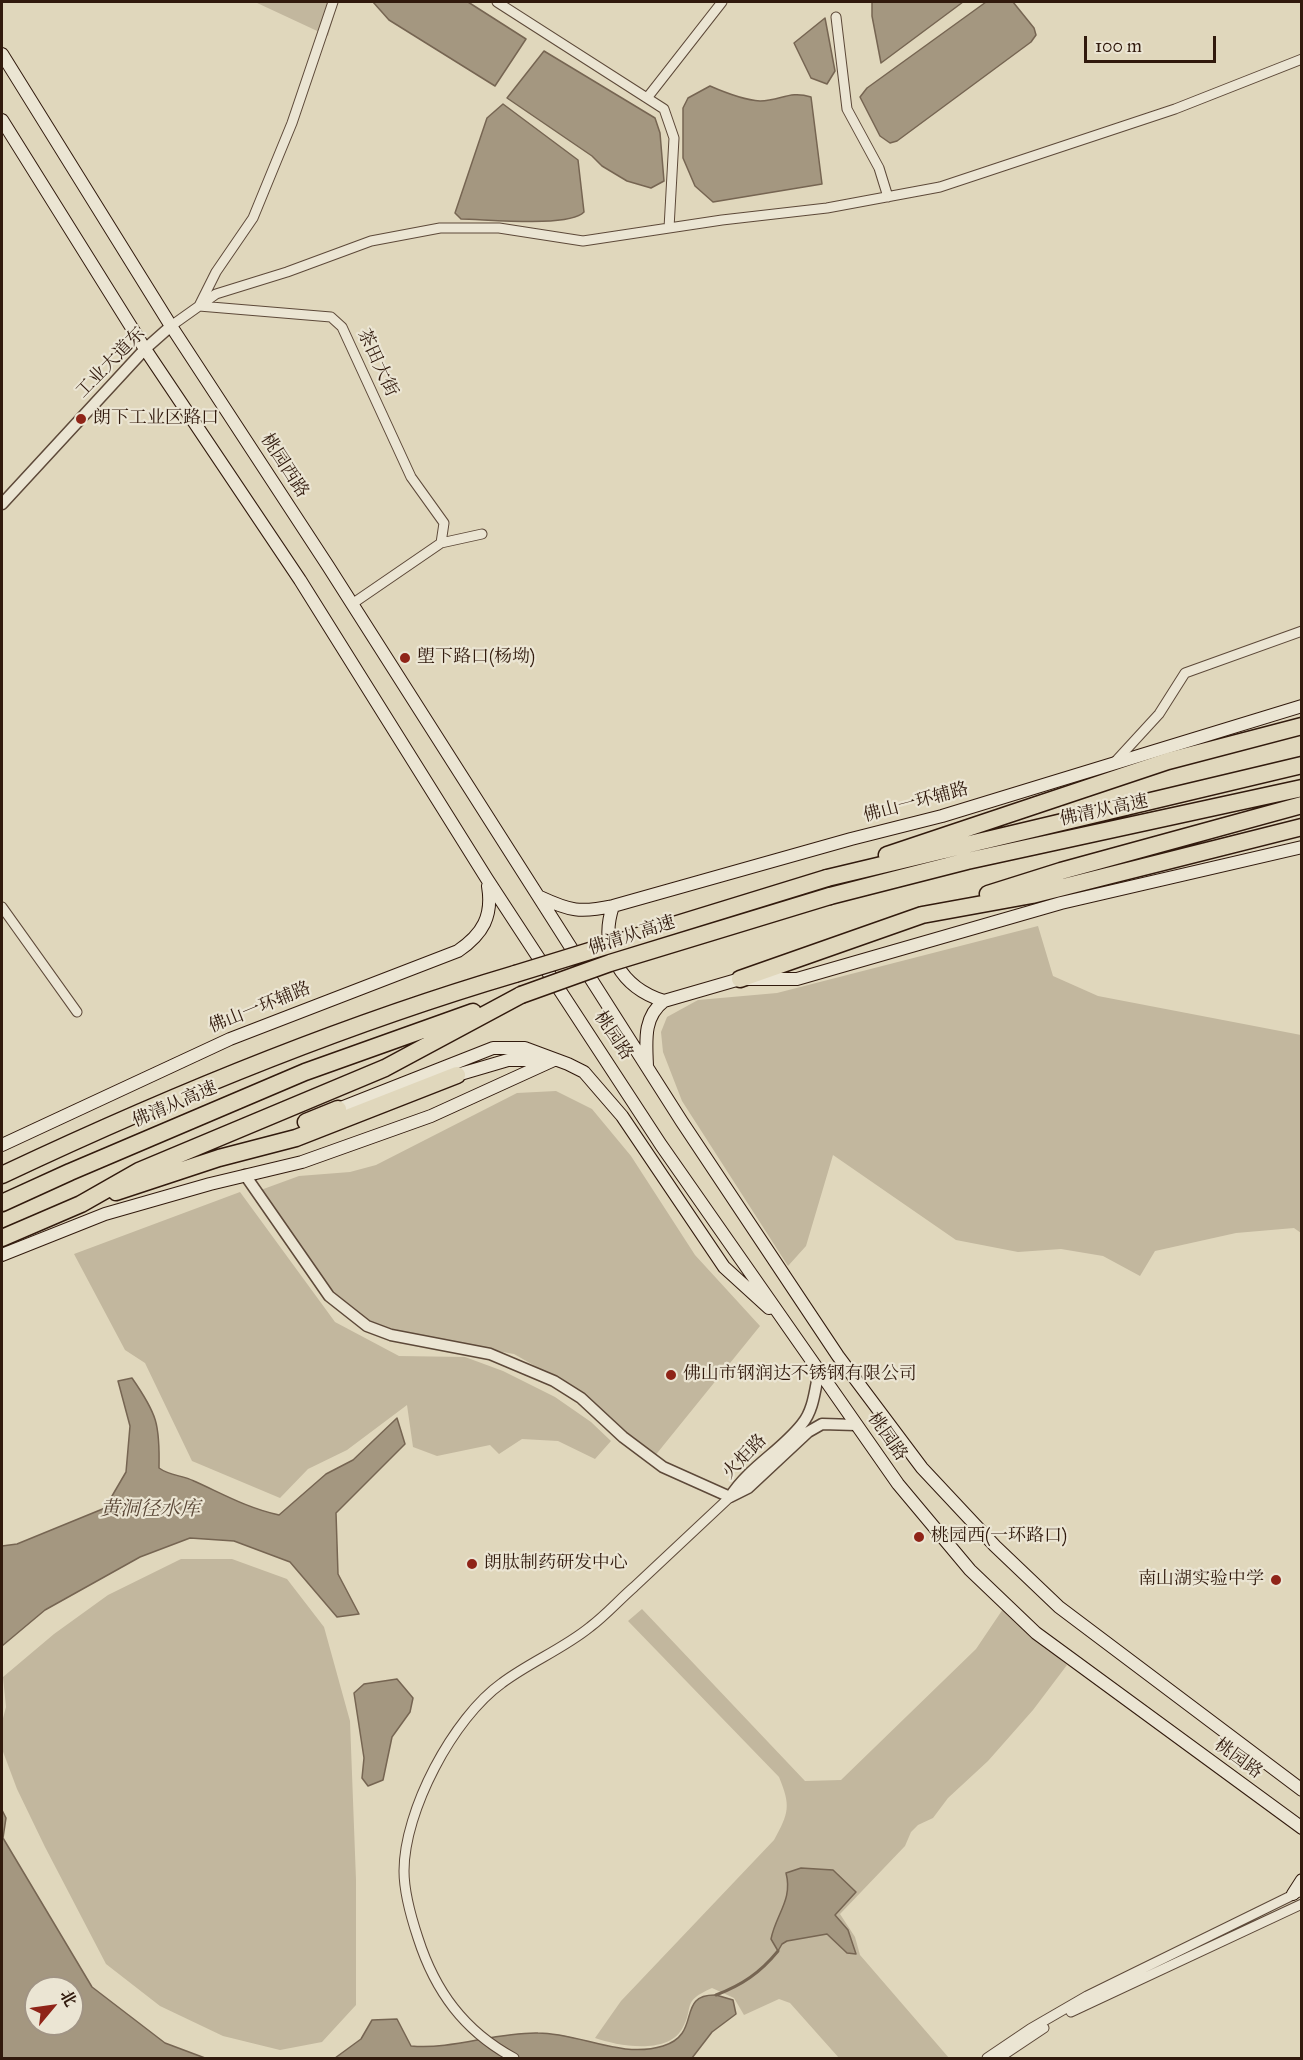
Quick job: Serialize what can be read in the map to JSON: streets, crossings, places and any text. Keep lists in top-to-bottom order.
{
  "streets": {
    "highway": ["佛清从高速"],
    "main road": ["桃园西路", "佛山一环辅路", "桃园路"],
    "street": ["工业大道东", "茶田大街", "火炬路"]
  },
  "crossings": [
    ["工业大道东", "桃园西路"],
    ["桃园西路", "佛山一环辅路"],
    ["桃园西路", "桃园路"],
    ["佛山一环辅路", "桃园路"],
    ["桃园路", "火炬路"]
  ],
  "water": ["黄洞径水库"],
  "places": [
    "朗下工业区路口",
    "塱下路口(杨坳)",
    "佛山市钢润达不锈钢有限公司",
    "桃园西(一环路口)",
    "朗肽制药研发中心",
    "南山湖实验中学"
  ],
  "scale_bar": "100 m",
  "north": "top right"
}
